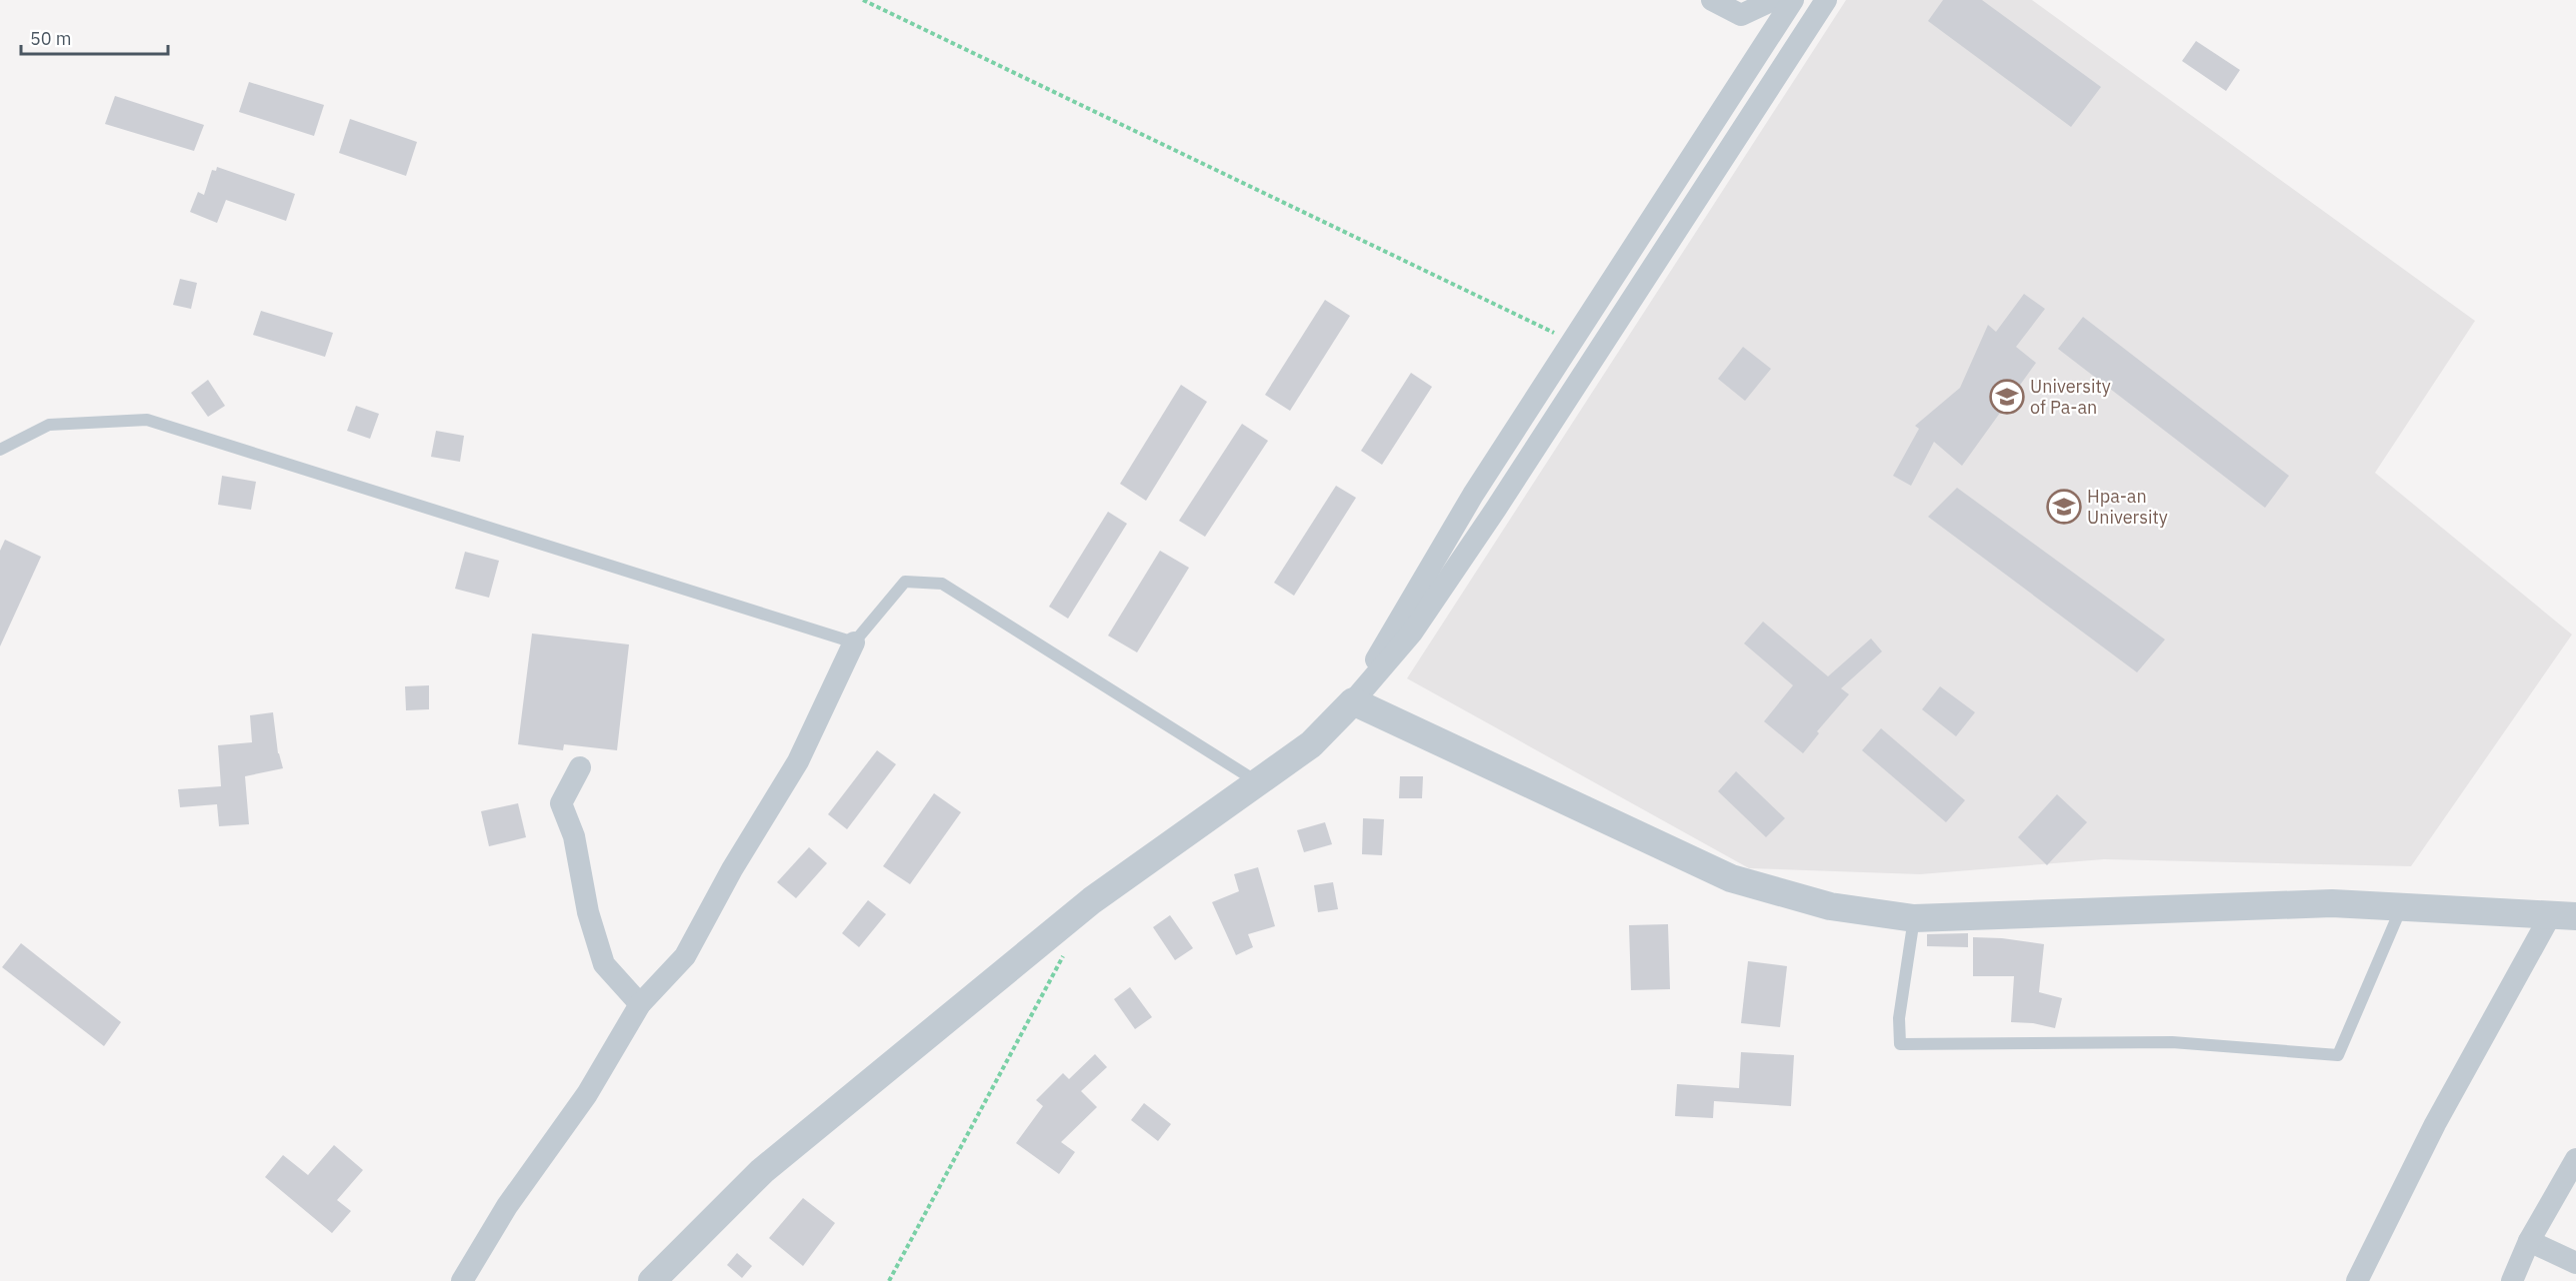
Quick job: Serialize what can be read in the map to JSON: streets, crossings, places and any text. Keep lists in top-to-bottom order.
{
  "places": {
    "school or university": ["University of Pa-an", "Hpa-an University"]
  },
  "scale_bar": "50 m"
}
